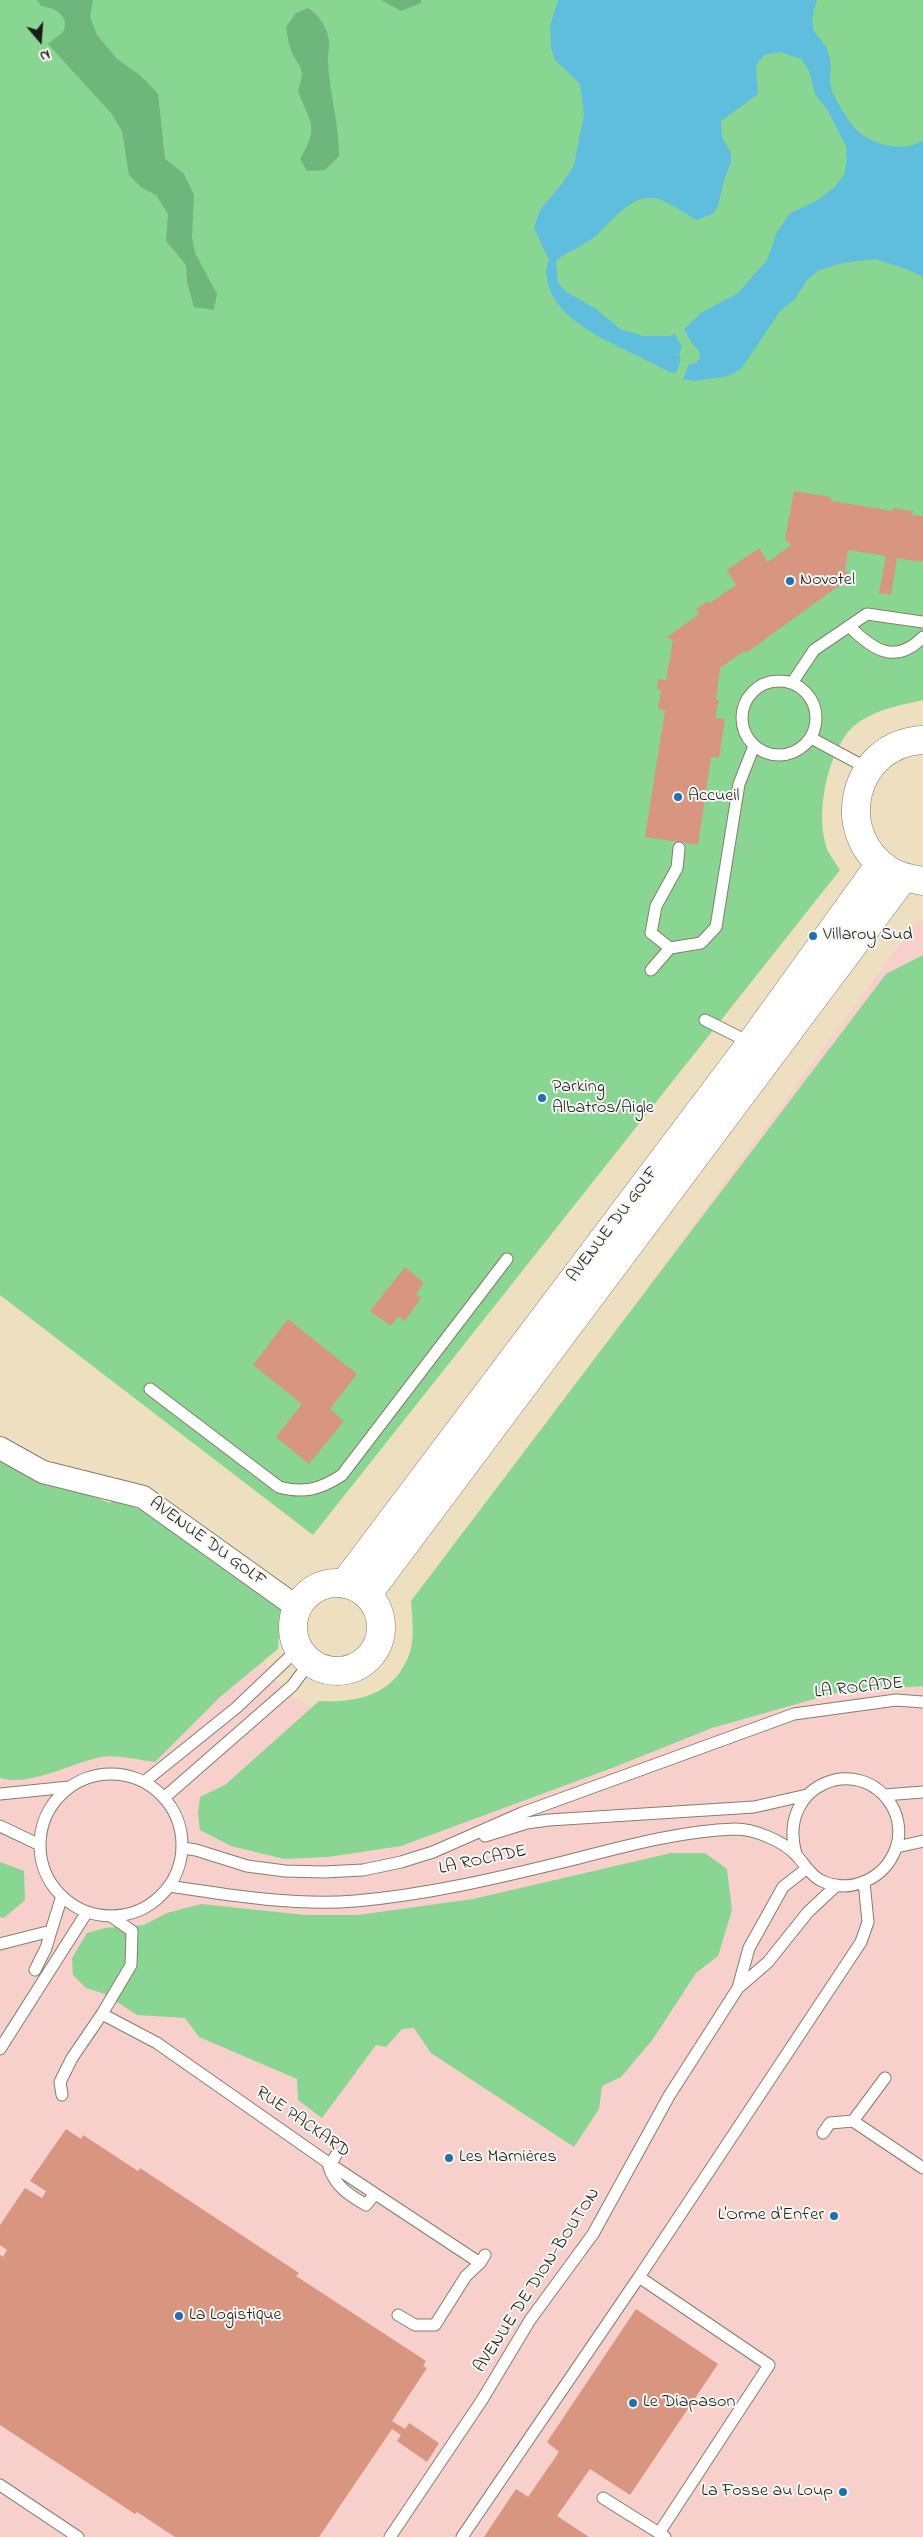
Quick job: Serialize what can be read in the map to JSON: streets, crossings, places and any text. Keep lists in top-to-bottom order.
{
  "streets": {
    "street": ["AVENUE DU GOLF"],
    "lane": ["LA ROCADE", "RUE PACKARD", "AVENUE DE DION-BOUTON"]
  },
  "crossings": [
    ["LA ROCADE", "AVENUE DE DION-BOUTON"]
  ],
  "places": [
    "Novotel",
    "Accueil",
    "Villaroy Sud",
    "Parking Albatros/Aigle",
    "Les Marnières",
    "L'Orme d'Enfer",
    "La Logistique",
    "Le Diapason",
    "La Fosse au Loup"
  ],
  "north": "bottom"
}
